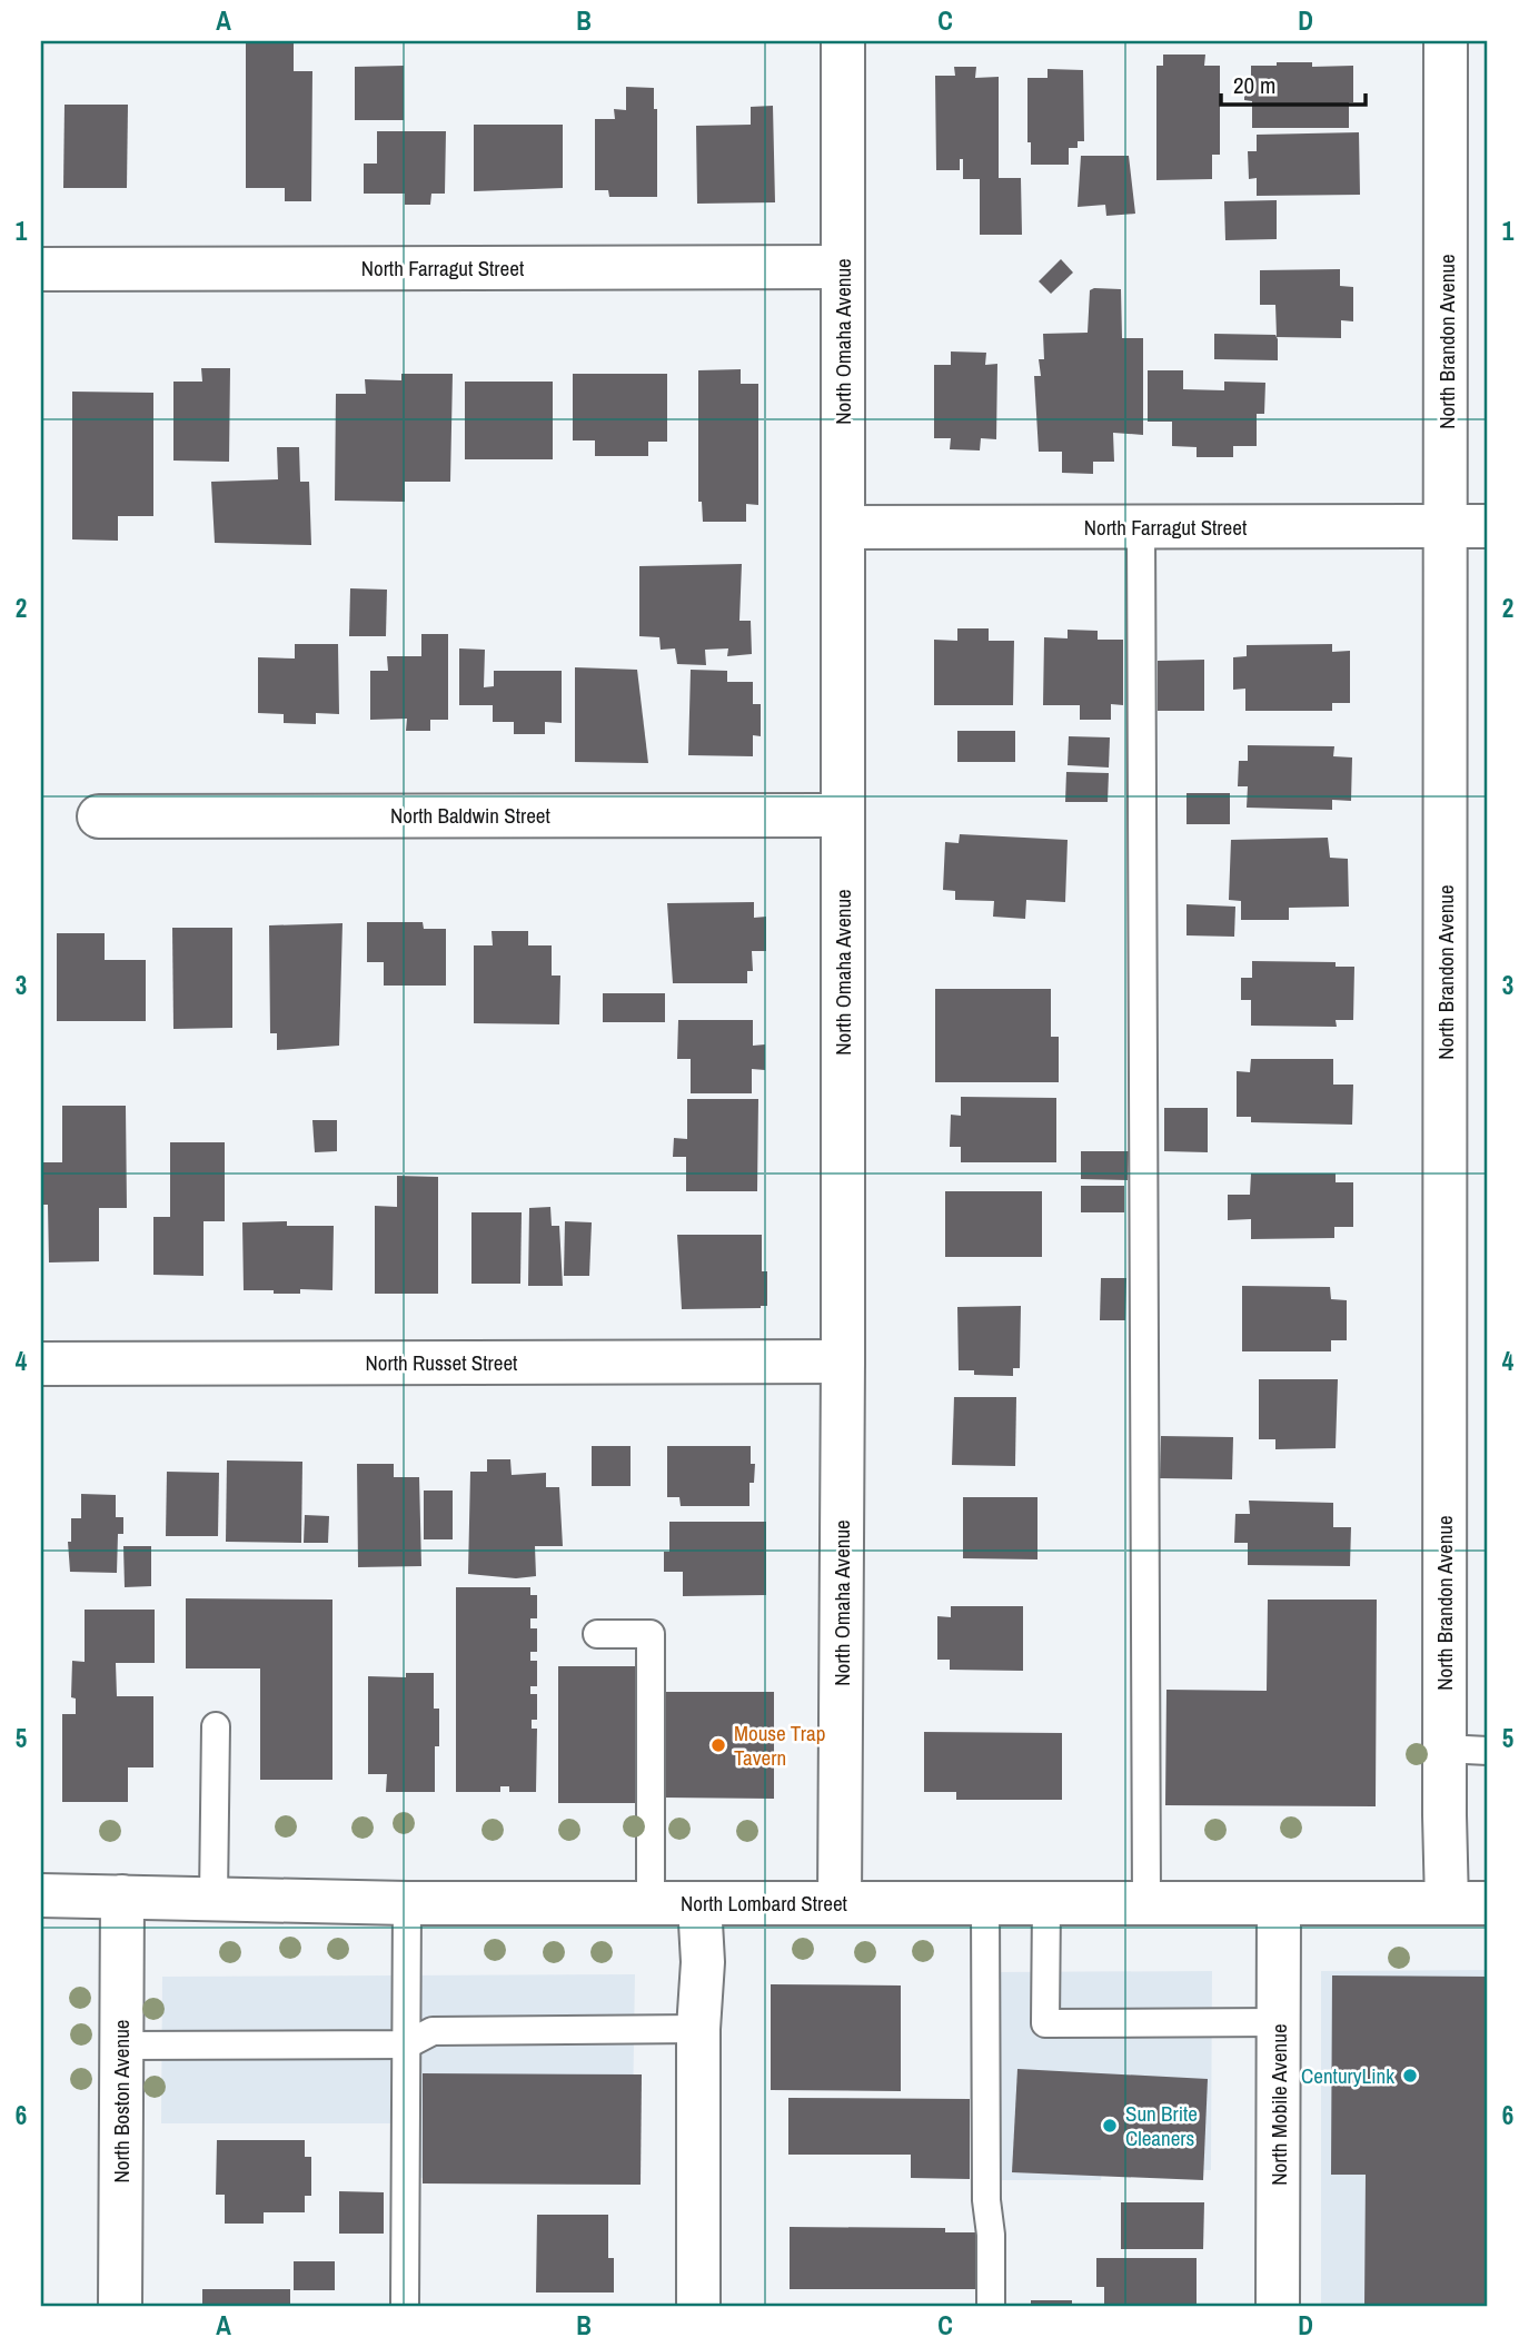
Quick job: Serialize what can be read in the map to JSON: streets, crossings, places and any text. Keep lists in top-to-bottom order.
{
  "streets": {
    "street": [
      "North Farragut Street",
      "North Omaha Avenue",
      "North Brandon Avenue",
      "North Baldwin Street",
      "North Russet Street",
      "North Lombard Street",
      "North Boston Avenue",
      "North Mobile Avenue"
    ]
  },
  "crossings": [
    ["North Farragut Street", "North Omaha Avenue"],
    ["North Farragut Street", "North Brandon Avenue"],
    ["North Omaha Avenue", "North Baldwin Street"],
    ["North Omaha Avenue", "North Russet Street"],
    ["North Omaha Avenue", "North Lombard Street"],
    ["North Brandon Avenue", "North Lombard Street"],
    ["North Lombard Street", "North Boston Avenue"],
    ["North Lombard Street", "North Mobile Avenue"]
  ],
  "places": ["Mouse Trap Tavern", "CenturyLink", "Sun Brite Cleaners"],
  "scale_bar": "20 m",
  "grid": {
    "columns": [
      "A",
      "B",
      "C",
      "D"
    ],
    "rows": [
      "1",
      "2",
      "3",
      "4",
      "5",
      "6"
    ]
  }
}
